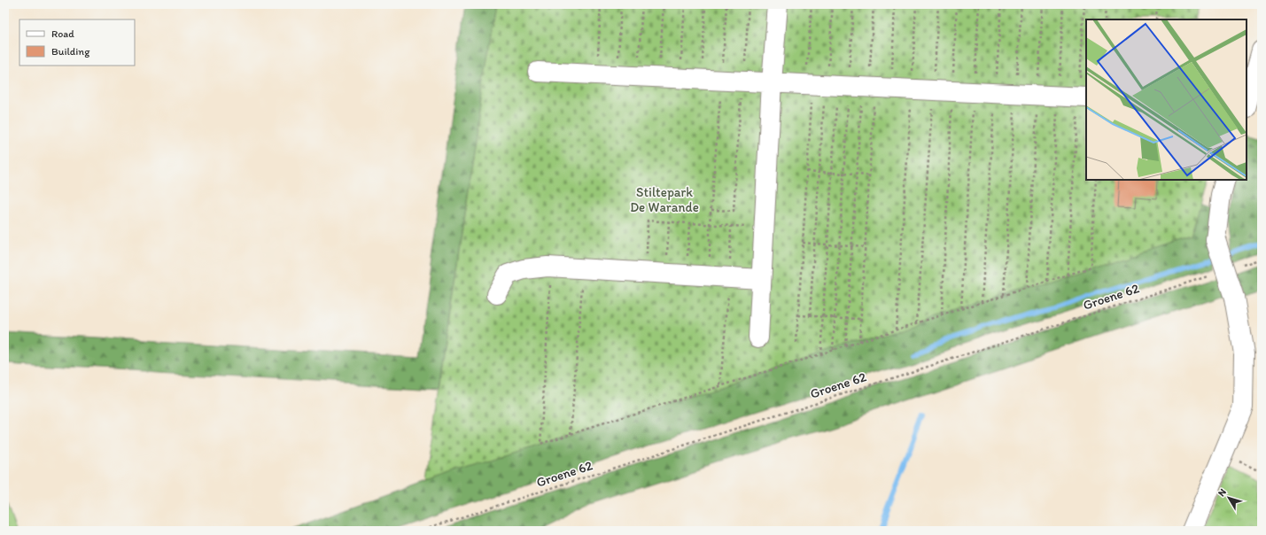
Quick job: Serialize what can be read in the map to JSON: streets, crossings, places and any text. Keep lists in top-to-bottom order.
{
  "streets": {
    "path": ["Groene 62"]
  },
  "parks": ["Stiltepark De Warande"],
  "legend": ["Road", "Building"],
  "north": "top left"
}
